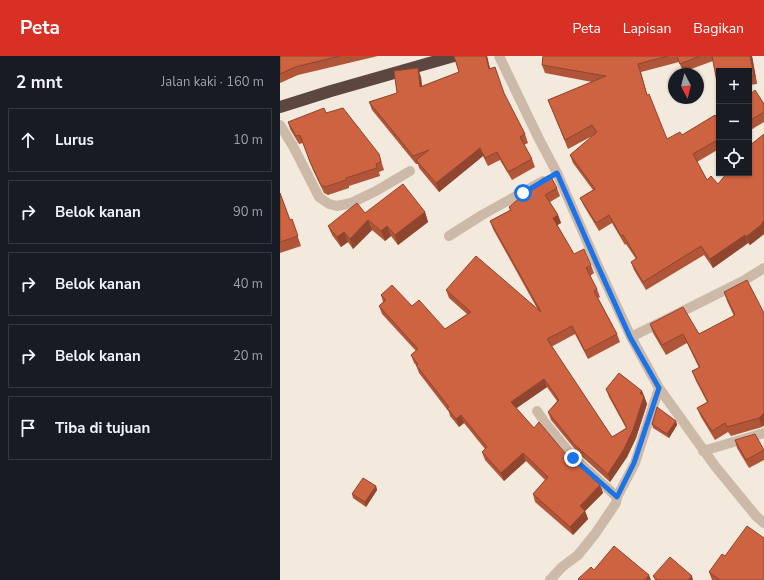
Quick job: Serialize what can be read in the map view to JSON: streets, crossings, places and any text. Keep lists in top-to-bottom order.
{
  "north": "bottom",
  "page": {
    "header": "Peta",
    "nav": ["Peta", "Lapisan", "Bagikan"],
    "heading": ["2 mnt", "Jalan kaki · 160 m"],
    "map_buttons": ["+", "−"],
    "list": [
      ["Lurus", "10 m"],
      ["Belok kanan", "90 m"],
      ["Belok kanan", "40 m"],
      ["Belok kanan", "20 m"],
      "Tiba di tujuan"
    ]
  }
}
